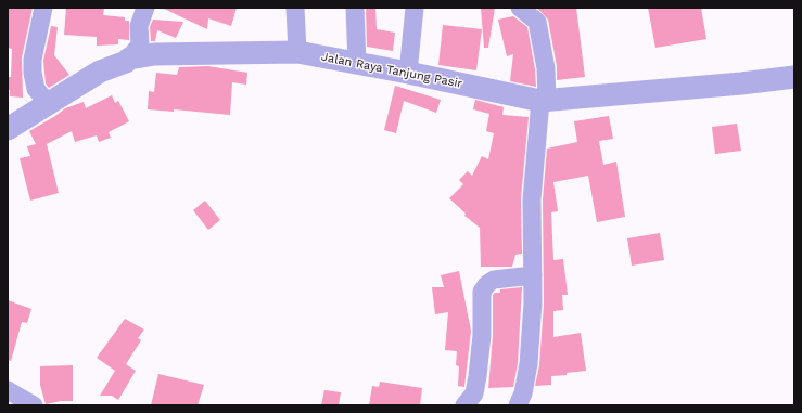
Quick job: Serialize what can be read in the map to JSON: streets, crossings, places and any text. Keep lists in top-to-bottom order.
{
  "streets": {
    "street": ["Jalan Raya Tanjung Pasir"]
  }
}
